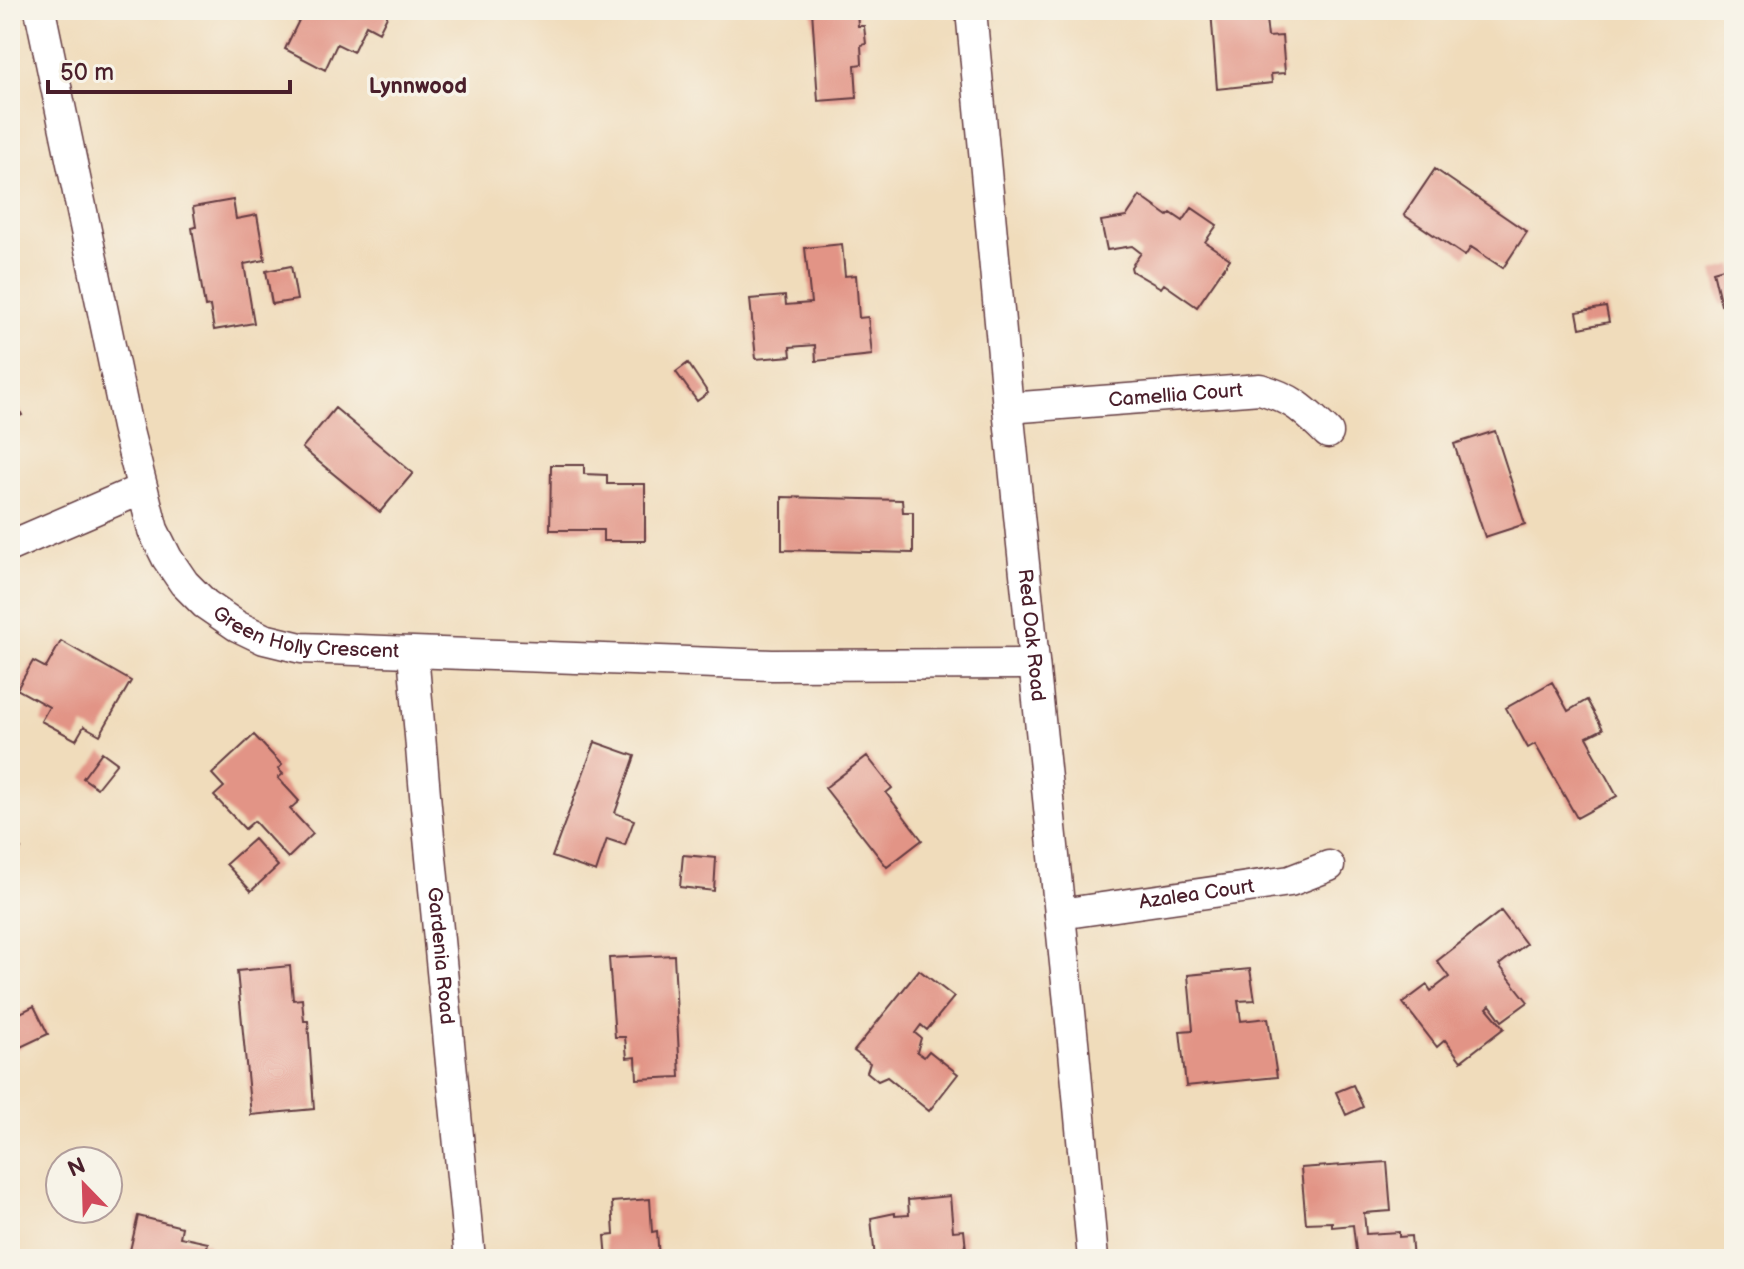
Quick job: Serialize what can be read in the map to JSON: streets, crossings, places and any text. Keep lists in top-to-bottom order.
{
  "streets": {
    "street": [
      "Camellia Court",
      "Green Holly Crescent",
      "Red Oak Road",
      "Azalea Court",
      "Gardenia Road"
    ]
  },
  "crossings": [
    ["Camellia Court", "Red Oak Road"],
    ["Green Holly Crescent", "Red Oak Road"],
    ["Green Holly Crescent", "Gardenia Road"],
    ["Red Oak Road", "Azalea Court"]
  ],
  "districts": ["Lynnwood"],
  "scale_bar": "50 m",
  "north": "top left"
}
